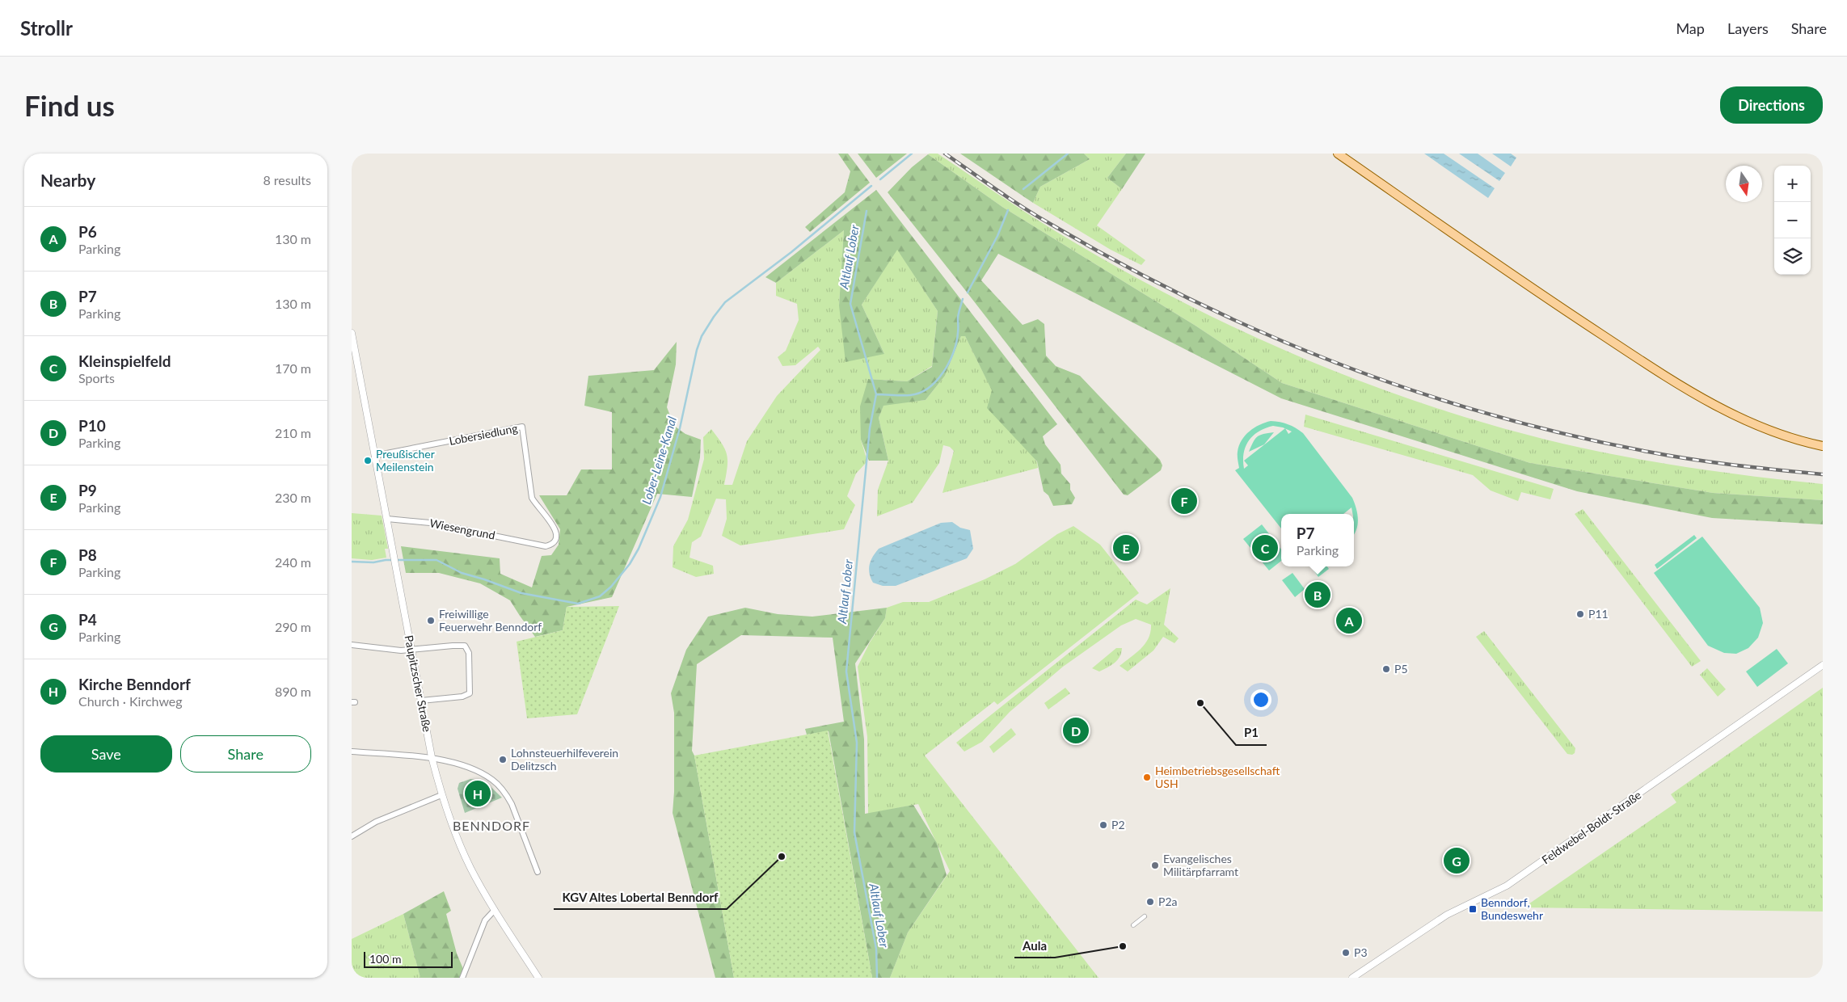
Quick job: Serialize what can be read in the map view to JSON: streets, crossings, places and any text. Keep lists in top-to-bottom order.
{
  "streets": {
    "street": [
      "Lobersiedlung",
      "Wiesengrund",
      "Paupitzscher Straße",
      "Feldwebel-Boldt-Straße"
    ]
  },
  "crossings": [
    ["Lobersiedlung", "Wiesengrund"],
    ["Lobersiedlung", "Paupitzscher Straße"],
    ["Wiesengrund", "Paupitzscher Straße"]
  ],
  "districts": ["BENNDORF"],
  "water": ["Altlauf Lober", "Lober-Leine-Kanal"],
  "places": {
    "other": [
      "Preußischer Meilenstein",
      "P11",
      "Freiwillige Feuerwehr Benndorf",
      "P5",
      "P1",
      "Lohnsteuerhilfeverein Delitzsch",
      "Heimbetriebsgesellschaft USH",
      "P2",
      "KGV Altes Lobertal Benndorf",
      "Evangelisches Militärpfarramt",
      "P2a",
      "Aula",
      "P3"
    ],
    "transit": ["Benndorf, Bundeswehr"]
  },
  "scale_bar": "100 m",
  "north": "bottom",
  "page": {
    "header": "Strollr",
    "nav": ["Map", "Layers", "Share"],
    "buttons": [
      "Directions",
      ["Save", "Share"]
    ],
    "title": "Find us",
    "heading": ["Nearby", "8 results"],
    "map_buttons": ["+", "−"],
    "list": [
      {
        "mark": "A",
        "name": "P6",
        "note": "Parking",
        "value": "130 m"
      },
      {
        "mark": "B",
        "name": "P7",
        "note": "Parking",
        "value": "130 m"
      },
      {
        "mark": "C",
        "name": "Kleinspielfeld",
        "note": "Sports",
        "value": "170 m"
      },
      {
        "mark": "D",
        "name": "P10",
        "note": "Parking",
        "value": "210 m"
      },
      {
        "mark": "E",
        "name": "P9",
        "note": "Parking",
        "value": "230 m"
      },
      {
        "mark": "F",
        "name": "P8",
        "note": "Parking",
        "value": "240 m"
      },
      {
        "mark": "G",
        "name": "P4",
        "note": "Parking",
        "value": "290 m"
      },
      {
        "mark": "H",
        "name": "Kirche Benndorf",
        "note": "Church · Kirchweg",
        "value": "890 m"
      }
    ],
    "pins": [
      "F",
      "C",
      "E",
      "B",
      "A",
      "D",
      "H",
      "G"
    ],
    "popup": ["P7", "Parking"],
    "scale": "100 m"
  }
}
